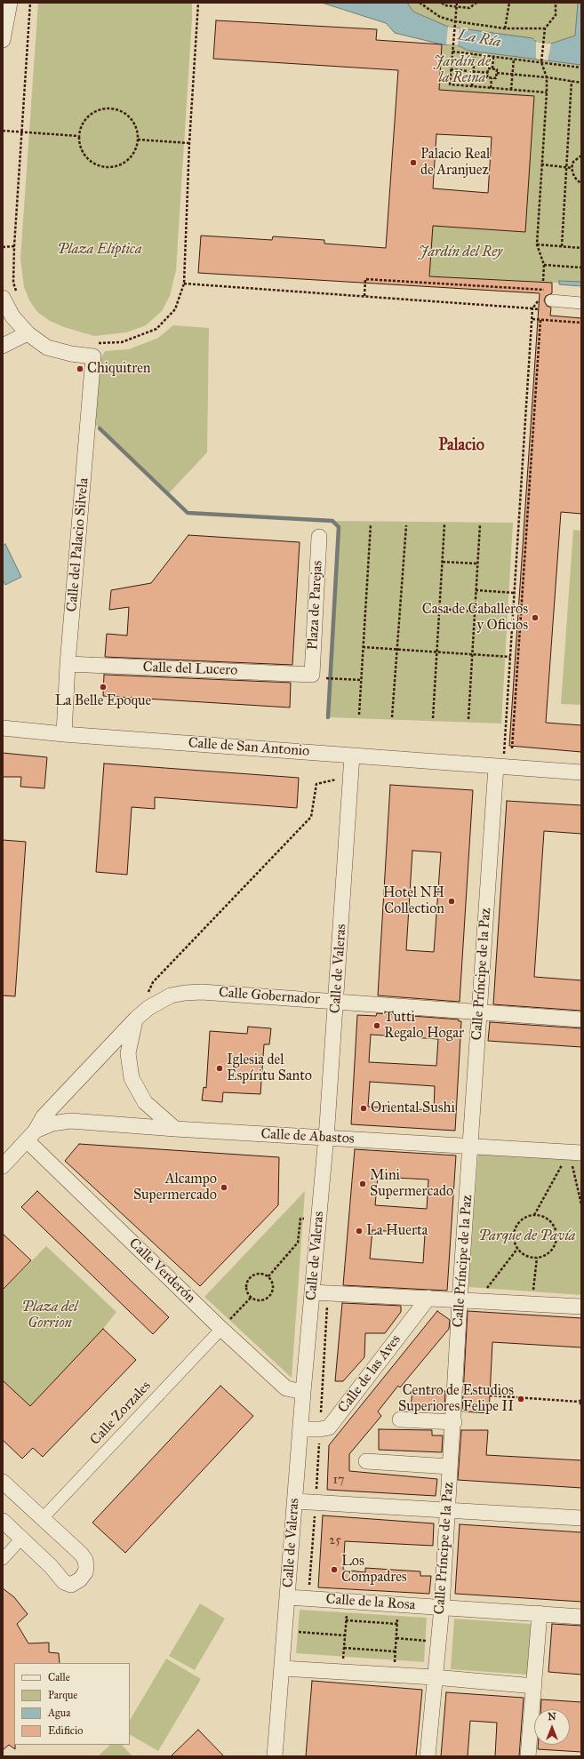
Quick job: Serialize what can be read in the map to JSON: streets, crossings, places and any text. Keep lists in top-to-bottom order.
{
  "streets": {
    "street": [
      "Calle del Palacio Silvela",
      "Plaza de Parejas",
      "Calle del Lucero",
      "Calle de San Antonio",
      "Calle de Valeras",
      "Calle Príncipe de la Paz",
      "Calle Gobernador",
      "Calle de Abastos",
      "Calle Verderón",
      "Calle de las Aves",
      "Calle Zorzales",
      "Calle de la Rosa"
    ]
  },
  "crossings": [
    ["Calle del Palacio Silvela", "Calle del Lucero"],
    ["Calle del Palacio Silvela", "Calle de San Antonio"],
    ["Plaza de Parejas", "Calle del Lucero"],
    ["Calle de San Antonio", "Calle de Valeras"],
    ["Calle de San Antonio", "Calle Príncipe de la Paz"],
    ["Calle de Valeras", "Calle Gobernador"],
    ["Calle de Valeras", "Calle de Abastos"],
    ["Calle de Valeras", "Calle Verderón"],
    ["Calle de Valeras", "Calle de las Aves"],
    ["Calle de Valeras", "Calle de la Rosa"],
    ["Calle Príncipe de la Paz", "Calle Gobernador"],
    ["Calle Príncipe de la Paz", "Calle de Abastos"],
    ["Calle Príncipe de la Paz", "Calle de la Rosa"],
    ["Calle Gobernador", "Calle de Abastos"],
    ["Calle Gobernador", "Calle Verderón"],
    ["Calle de Abastos", "Calle Verderón"],
    ["Calle Verderón", "Calle Zorzales"]
  ],
  "districts": ["Palacio"],
  "water": ["La Ría"],
  "parks": [
    "Jardín de la Reina",
    "Plaza Elíptica",
    "Jardín del Rey",
    "Parque de Pavía",
    "Plaza del Gorrion"
  ],
  "places": [
    "Palacio Real de Aranjuez",
    "Chiquitren",
    "Casa de Caballeros y Oficios",
    "La Belle Epoque",
    "Hotel NH Collection",
    "Tutti Regalo Hogar",
    "Iglesia del Espíritu Santo",
    "Oriental Sushi",
    "Mini Supermercado",
    "Alcampo Supermercado",
    "La Huerta",
    "Centro de Estudios Superiores Felipe II",
    "Los Compadres"
  ],
  "house_numbers": ["17", "25"],
  "legend": [
    "Calle",
    "Parque",
    "Agua",
    "Edificio"
  ],
  "north": "top"
}
